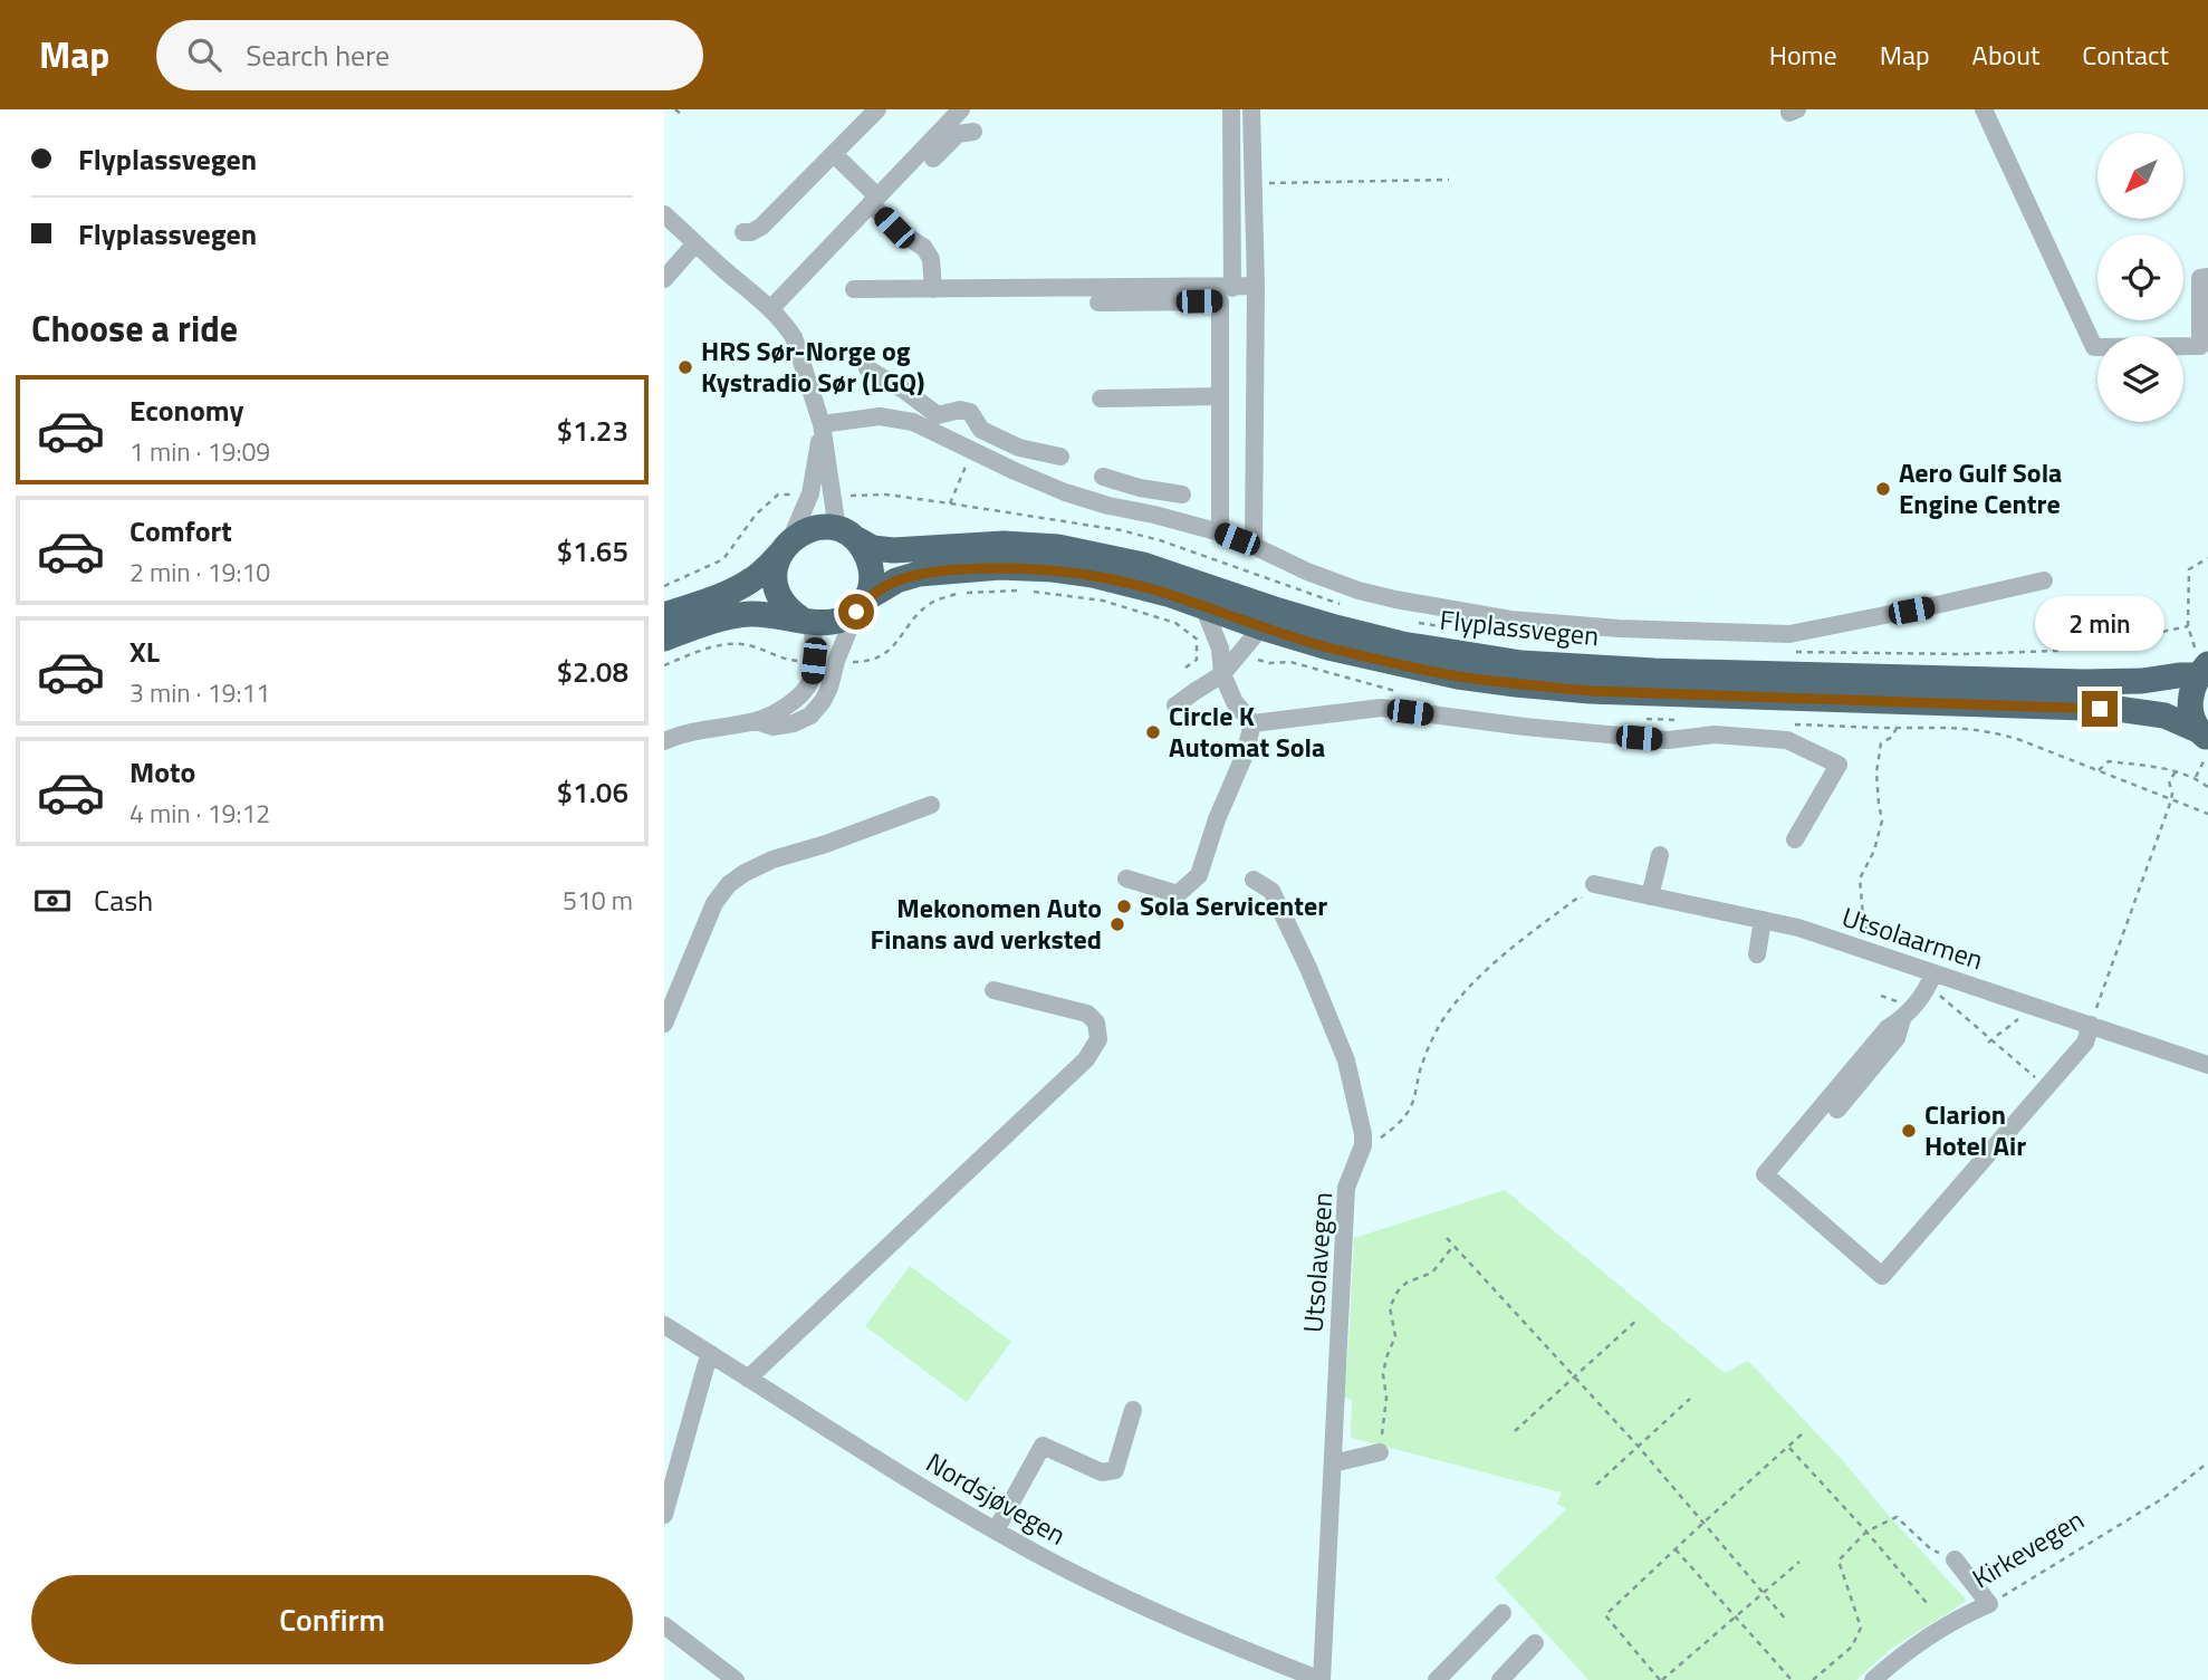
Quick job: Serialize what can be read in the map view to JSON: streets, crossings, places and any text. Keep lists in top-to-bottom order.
{
  "streets": {
    "highway": ["Flyplassvegen"],
    "street": [
      "Utsolaarmen",
      "Utsolavegen",
      "Nordsjøvegen",
      "Kirkevegen"
    ]
  },
  "crossings": [
    ["Utsolavegen", "Nordsjøvegen"]
  ],
  "places": [
    "HRS Sør-Norge og Kystradio Sør (LGQ)",
    "Aero Gulf Sola Engine Centre",
    "Circle K Automat Sola",
    "Sola Servicenter",
    "Mekonomen Auto Finans avd verksted",
    "Clarion Hotel Air"
  ],
  "north": "bottom left",
  "page": {
    "header": "Map",
    "search": "Search here",
    "nav": [
      "Home",
      "Map",
      "About",
      "Contact"
    ],
    "banner": ["Flyplassvegen", "Flyplassvegen"],
    "heading": "Choose a ride",
    "list": [
      {
        "name": "Economy",
        "note": "1 min · 19:09",
        "value": "$1.23"
      },
      {
        "name": "Comfort",
        "note": "2 min · 19:10",
        "value": "$1.65"
      },
      {
        "name": "XL",
        "note": "3 min · 19:11",
        "value": "$2.08"
      },
      {
        "name": "Moto",
        "note": "4 min · 19:12",
        "value": "$1.06"
      }
    ],
    "bubble": "2 min",
    "pay": ["Cash", "510 m"],
    "buttons": "Confirm"
  }
}
